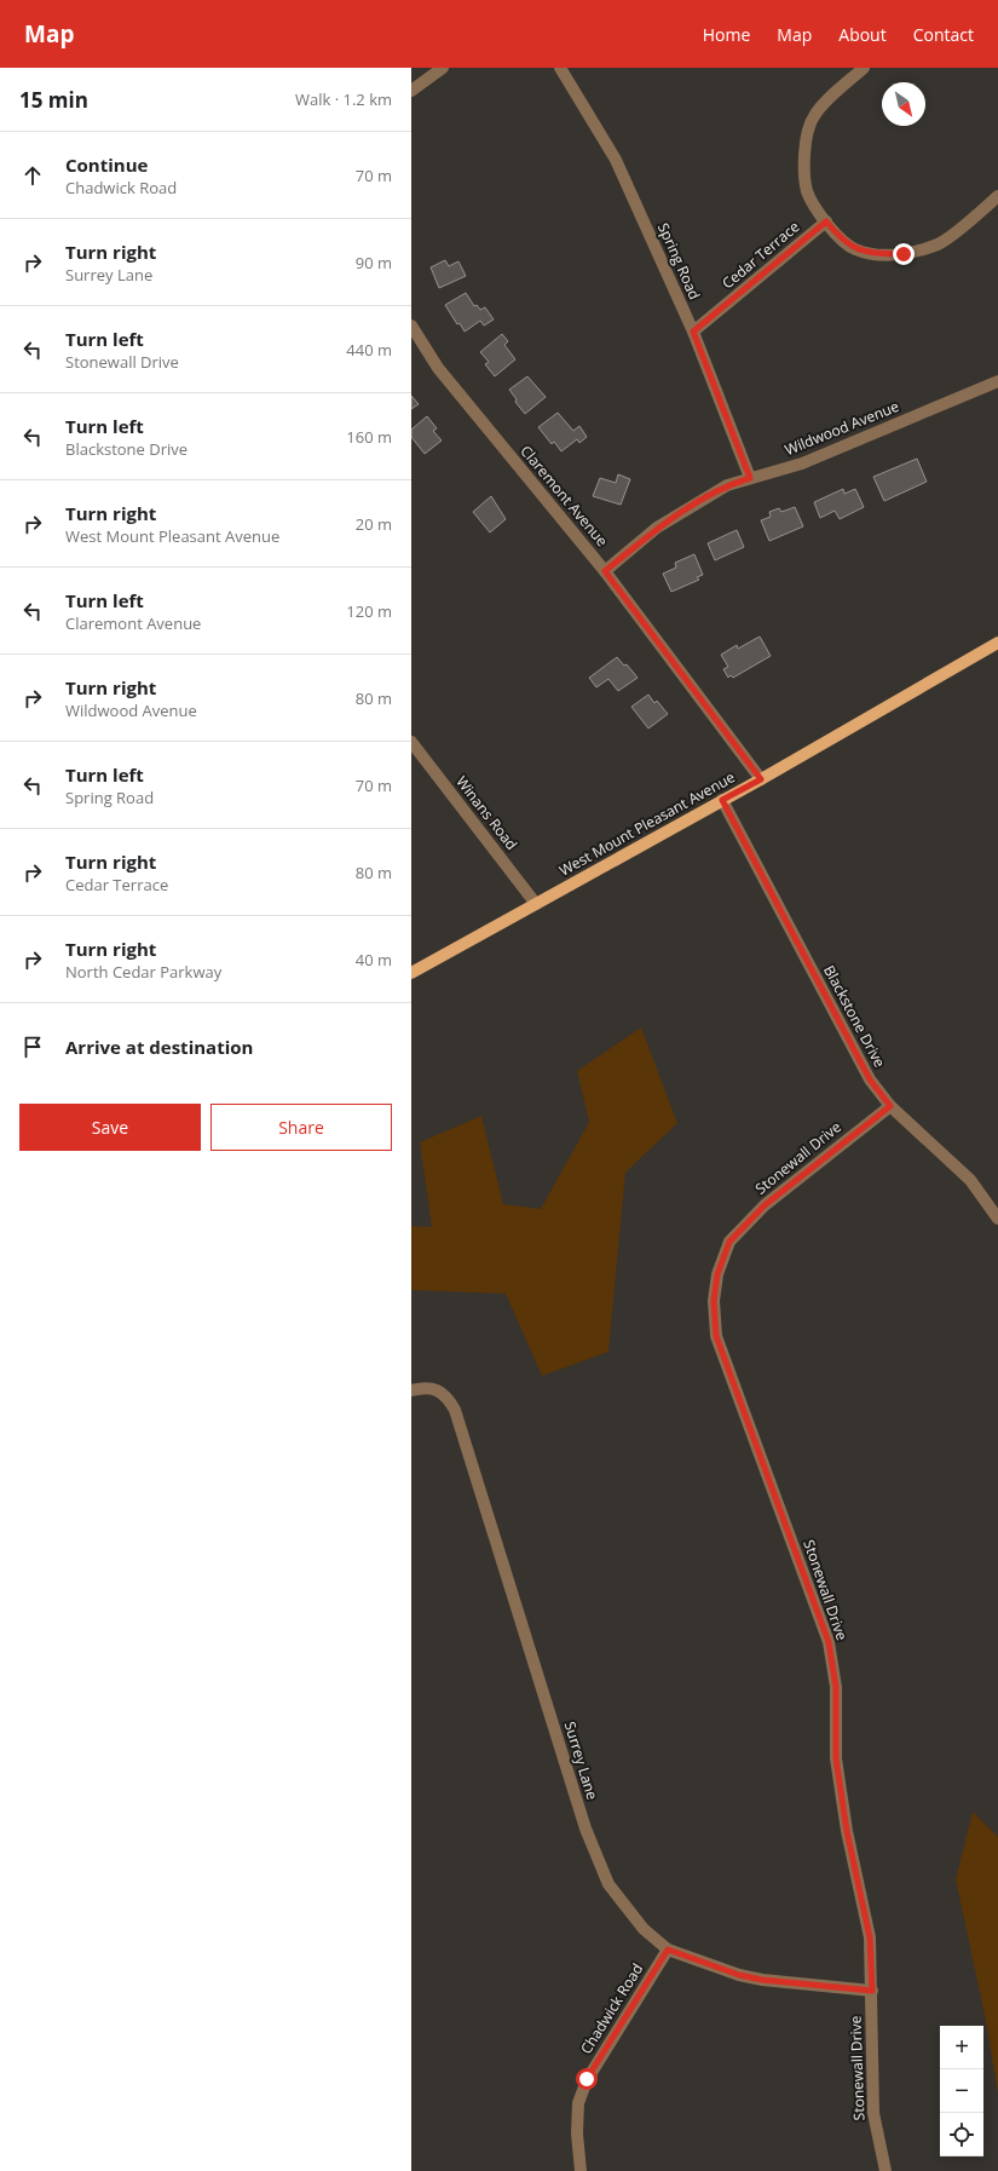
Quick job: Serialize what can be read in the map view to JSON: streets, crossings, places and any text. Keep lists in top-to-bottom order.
{
  "streets": {
    "main road": ["West Mount Pleasant Avenue"],
    "street": [
      "Cedar Terrace",
      "Spring Road",
      "Wildwood Avenue",
      "Claremont Avenue",
      "Winans Road",
      "Blackstone Drive",
      "Stonewall Drive",
      "Surrey Lane",
      "Chadwick Road"
    ]
  },
  "crossings": [
    ["Cedar Terrace", "Spring Road"],
    ["Spring Road", "Wildwood Avenue"],
    ["Wildwood Avenue", "Claremont Avenue"],
    ["Claremont Avenue", "West Mount Pleasant Avenue"],
    ["Winans Road", "West Mount Pleasant Avenue"],
    ["West Mount Pleasant Avenue", "Blackstone Drive"],
    ["Blackstone Drive", "Stonewall Drive"],
    ["Stonewall Drive", "Surrey Lane"],
    ["Surrey Lane", "Chadwick Road"]
  ],
  "north": "bottom right",
  "page": {
    "header": "Map",
    "nav": [
      "Home",
      "Map",
      "About",
      "Contact"
    ],
    "heading": ["15 min", "Walk · 1.2 km"],
    "list": [
      ["Continue", "Chadwick Road", "70 m"],
      ["Turn right", "Surrey Lane", "90 m"],
      ["Turn left", "Stonewall Drive", "440 m"],
      ["Turn left", "Blackstone Drive", "160 m"],
      ["Turn right", "West Mount Pleasant Avenue", "20 m"],
      ["Turn left", "Claremont Avenue", "120 m"],
      ["Turn right", "Wildwood Avenue", "80 m"],
      ["Turn left", "Spring Road", "70 m"],
      ["Turn right", "Cedar Terrace", "80 m"],
      ["Turn right", "North Cedar Parkway", "40 m"],
      "Arrive at destination"
    ],
    "buttons": ["Save", "Share"],
    "map_buttons": ["+", "−"]
  }
}
